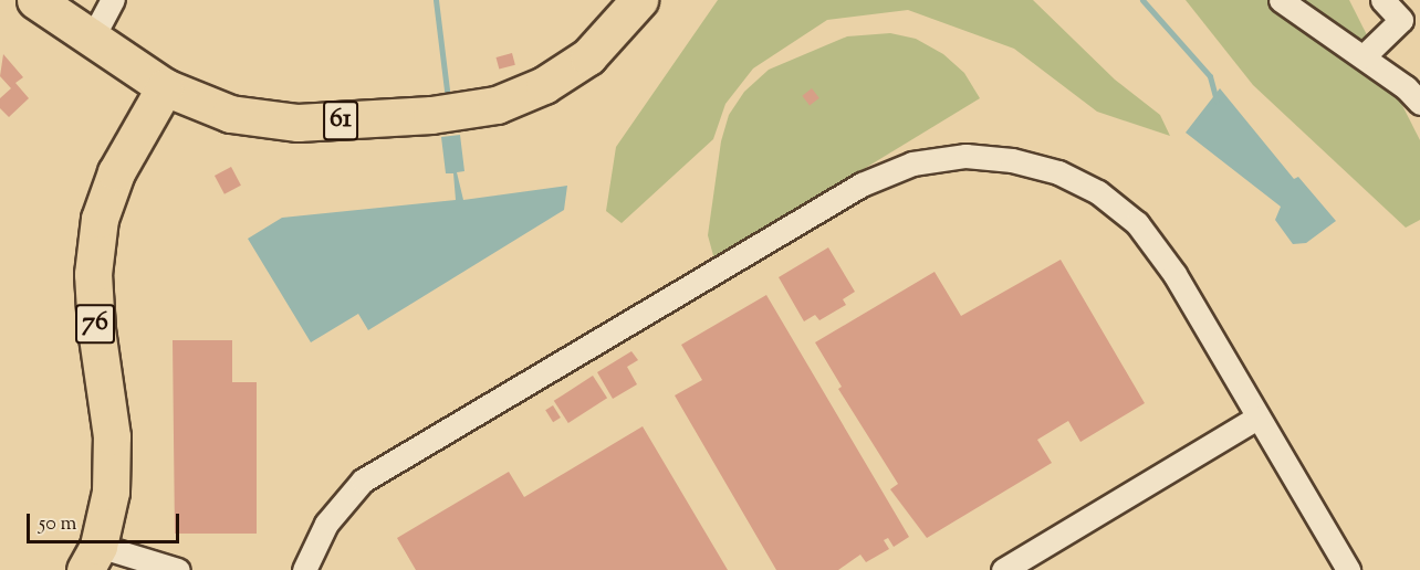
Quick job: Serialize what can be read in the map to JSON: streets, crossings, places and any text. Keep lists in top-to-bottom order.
{
  "streets": {
    "main road": ["61", "76"]
  },
  "crossings": [
    ["61", "76"]
  ],
  "scale_bar": "50 m"
}
